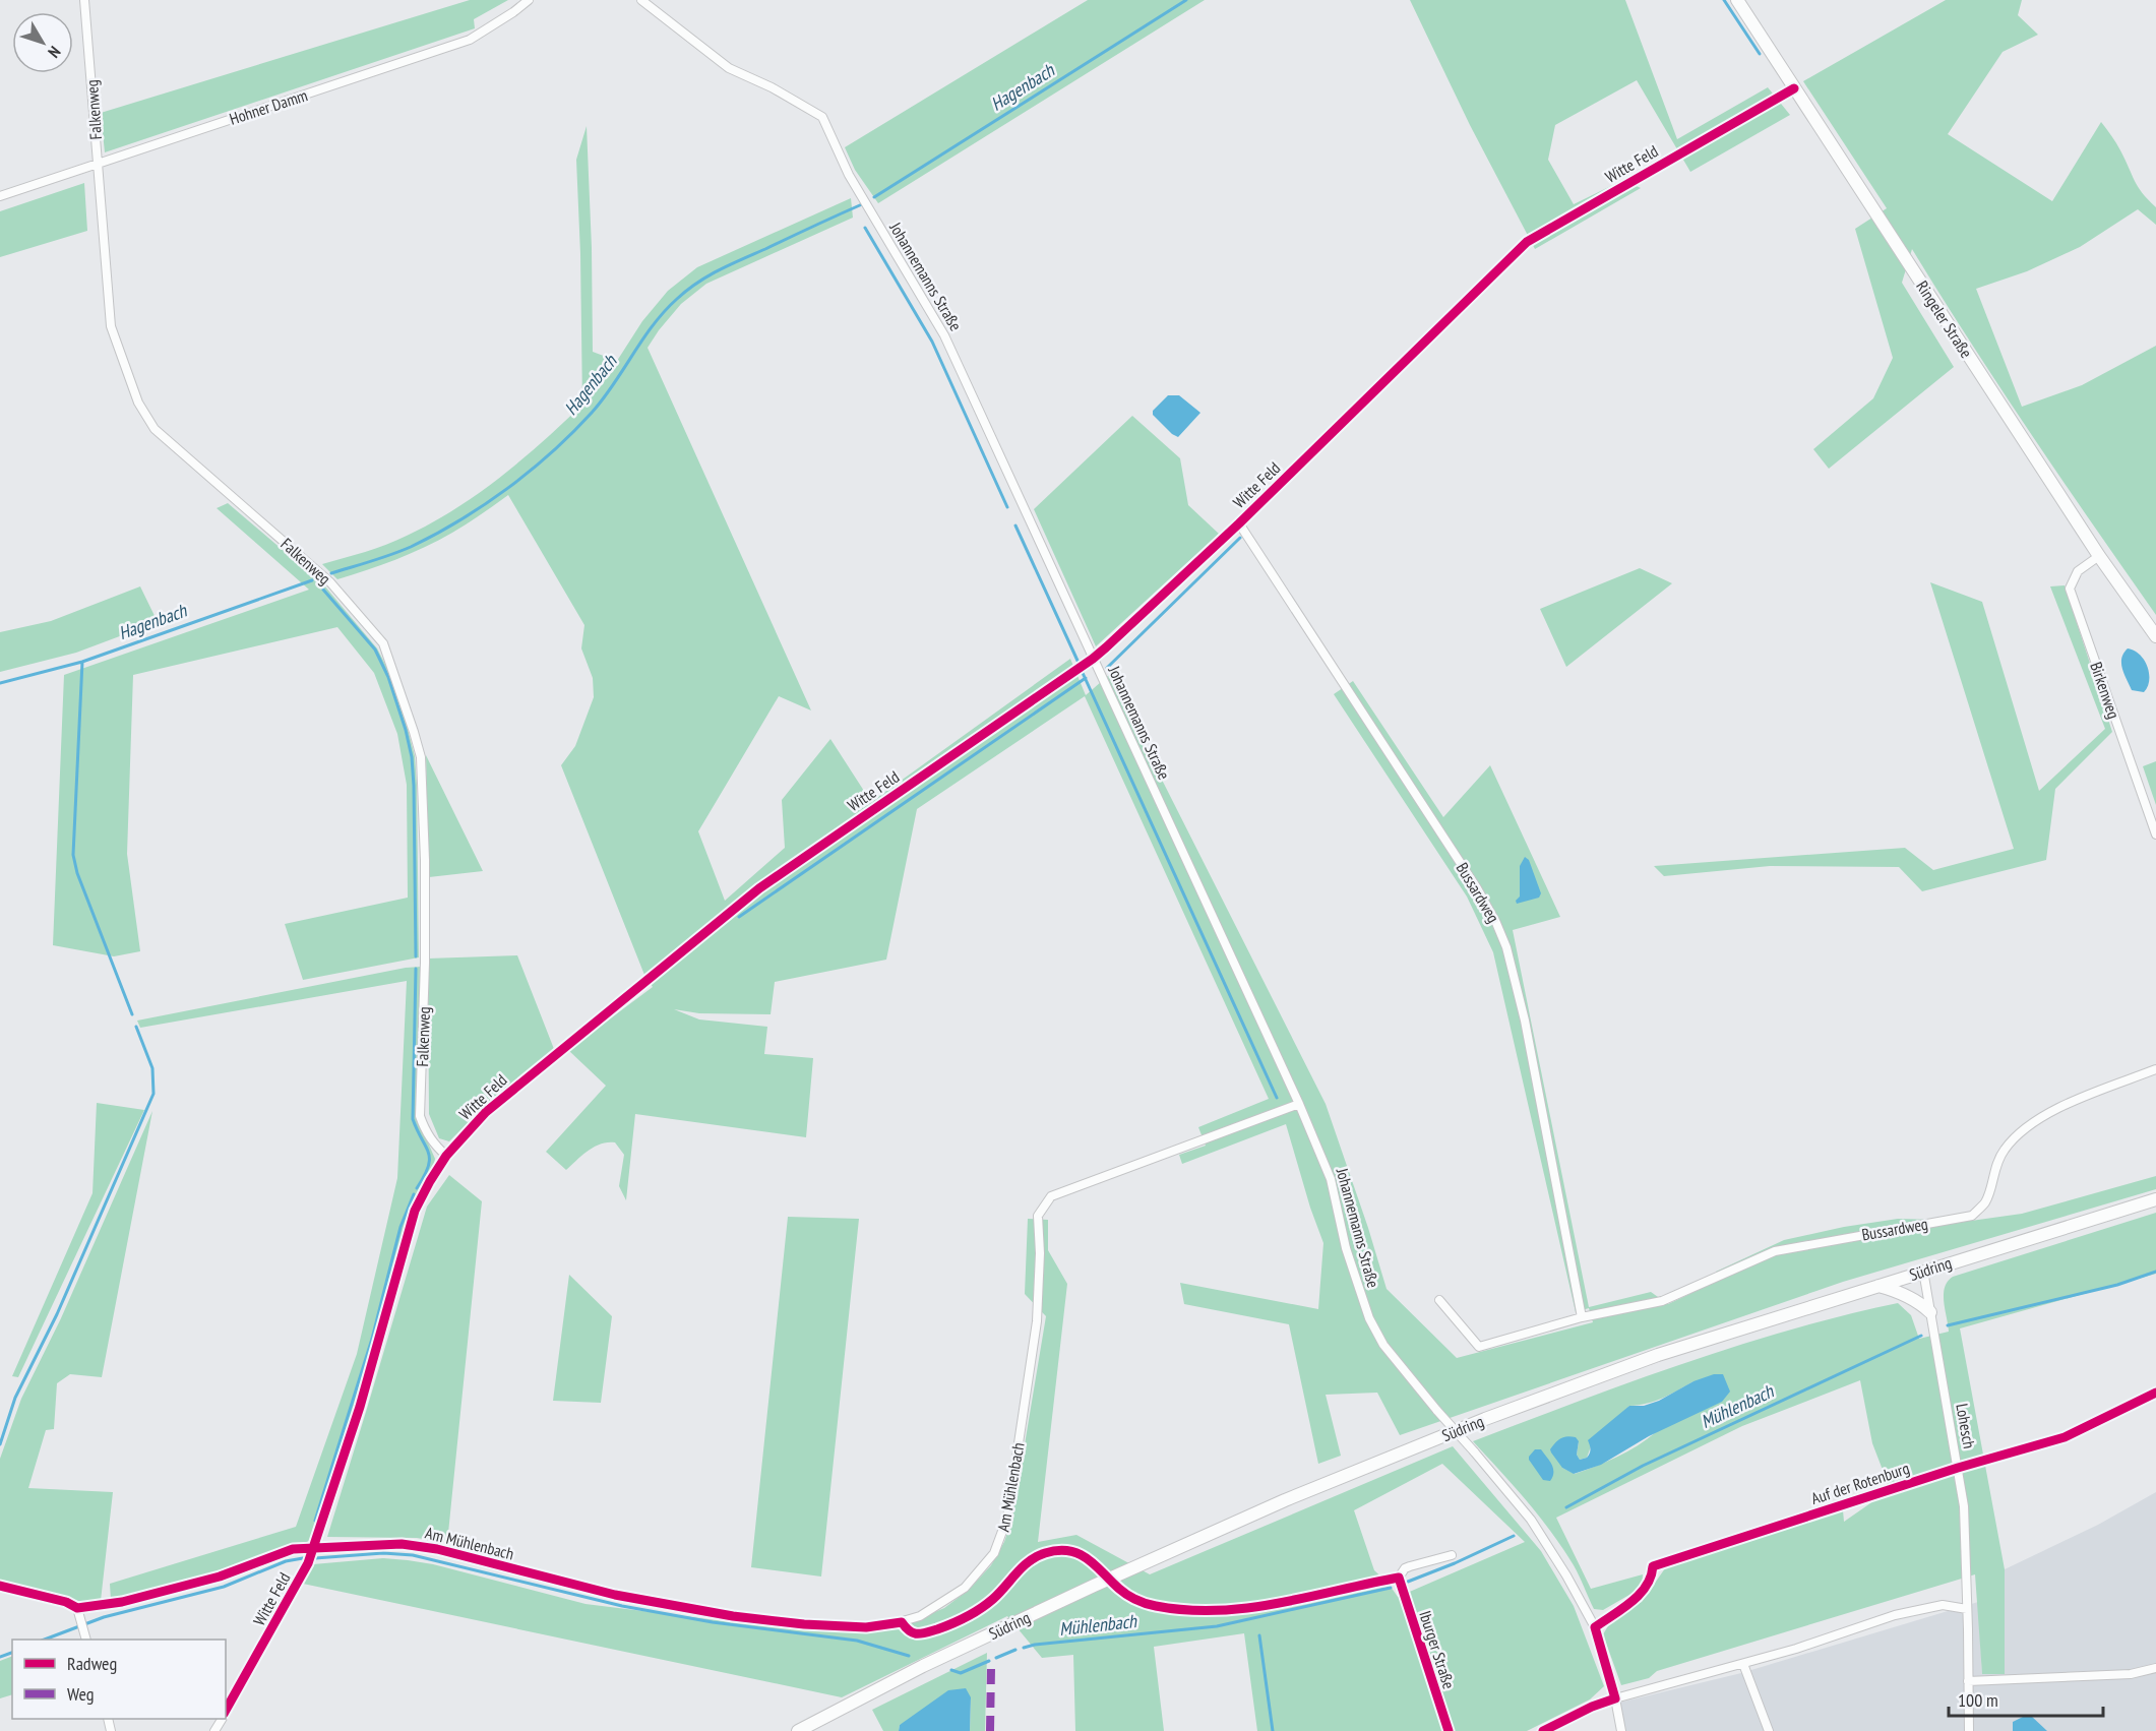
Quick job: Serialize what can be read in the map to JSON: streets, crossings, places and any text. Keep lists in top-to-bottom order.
{
  "streets": {
    "main road": ["Ringeler Straße", "Südring"],
    "street": [
      "Hohner Damm",
      "Falkenweg",
      "Witte Feld",
      "Johannemanns Straße",
      "Birkenweg",
      "Bussardweg",
      "Lohesch",
      "Auf der Rotenburg",
      "Am Mühlenbach",
      "Iburger Straße"
    ]
  },
  "crossings": [
    ["Hohner Damm", "Falkenweg"],
    ["Falkenweg", "Witte Feld"],
    ["Witte Feld", "Johannemanns Straße"],
    ["Witte Feld", "Ringeler Straße"],
    ["Witte Feld", "Bussardweg"],
    ["Witte Feld", "Am Mühlenbach"],
    ["Johannemanns Straße", "Auf der Rotenburg"],
    ["Johannemanns Straße", "Am Mühlenbach"],
    ["Ringeler Straße", "Birkenweg"],
    ["Südring", "Lohesch"],
    ["Lohesch", "Auf der Rotenburg"]
  ],
  "water": ["Hagenbach", "Mühlenbach"],
  "legend": ["Radweg", "Weg"],
  "scale_bar": "100 m",
  "north": "bottom right"
}
